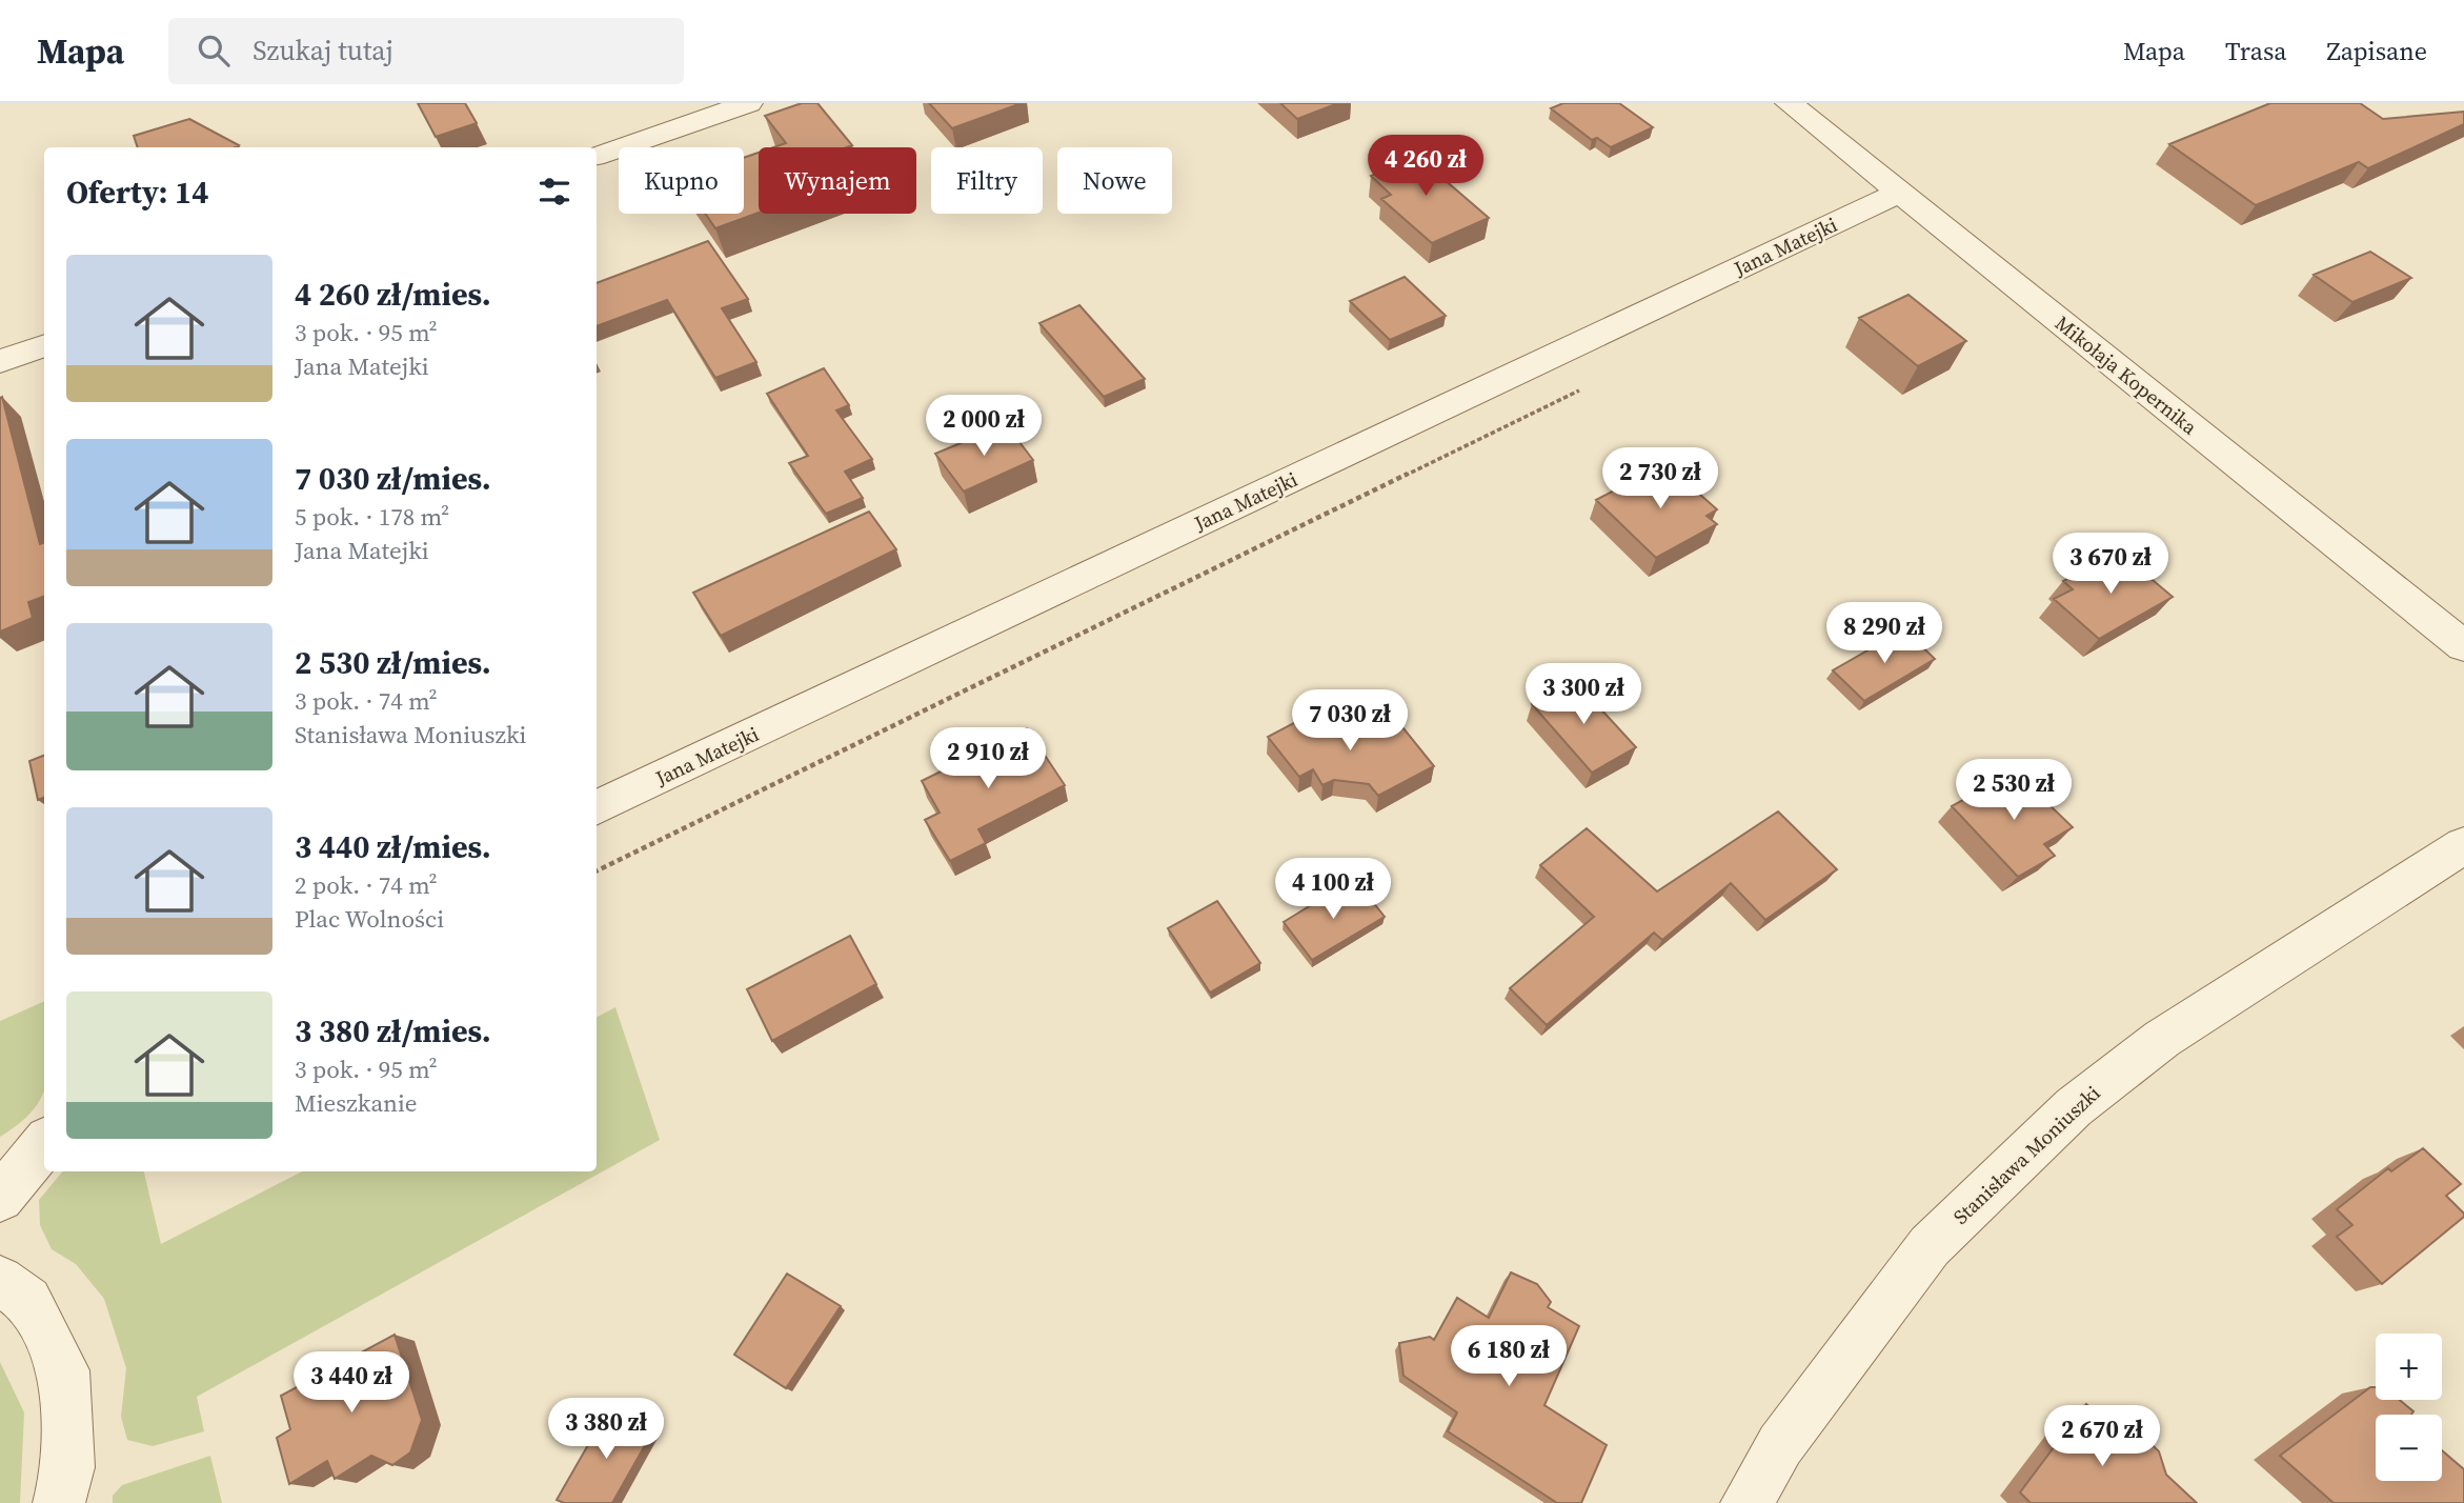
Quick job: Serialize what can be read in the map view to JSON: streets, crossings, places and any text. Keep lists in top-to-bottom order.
{
  "streets": {
    "street": ["Jana Matejki", "Mikołaja Kopernika", "Stanisława Moniuszki"]
  },
  "crossings": [
    ["Jana Matejki", "Mikołaja Kopernika"]
  ],
  "page": {
    "header": "Mapa",
    "search": "Szukaj tutaj",
    "nav": ["Mapa", "Trasa", "Zapisane"],
    "price": [
      "4 260 zł",
      "2 000 zł",
      "2 730 zł",
      "3 670 zł",
      "8 290 zł",
      "3 300 zł",
      "7 030 zł",
      "2 910 zł",
      "2 530 zł",
      "4 100 zł",
      "6 180 zł",
      "3 440 zł",
      "3 380 zł",
      "2 670 zł"
    ],
    "chip": [
      "Kupno",
      "Wynajem",
      "Filtry",
      "Nowe"
    ],
    "heading": "Oferty: 14",
    "list": [
      {
        "name": "4 260 zł/mies.",
        "note": "3 pok. · 95 m² · Jana Matejki"
      },
      {
        "name": "7 030 zł/mies.",
        "note": "5 pok. · 178 m² · Jana Matejki"
      },
      {
        "name": "2 530 zł/mies.",
        "note": "3 pok. · 74 m² · Stanisława Moniuszki"
      },
      {
        "name": "3 440 zł/mies.",
        "note": "2 pok. · 74 m² · Plac Wolności"
      },
      {
        "name": "3 380 zł/mies.",
        "note": "3 pok. · 95 m² · Mieszkanie"
      }
    ],
    "map_buttons": ["+", "−"]
  }
}
